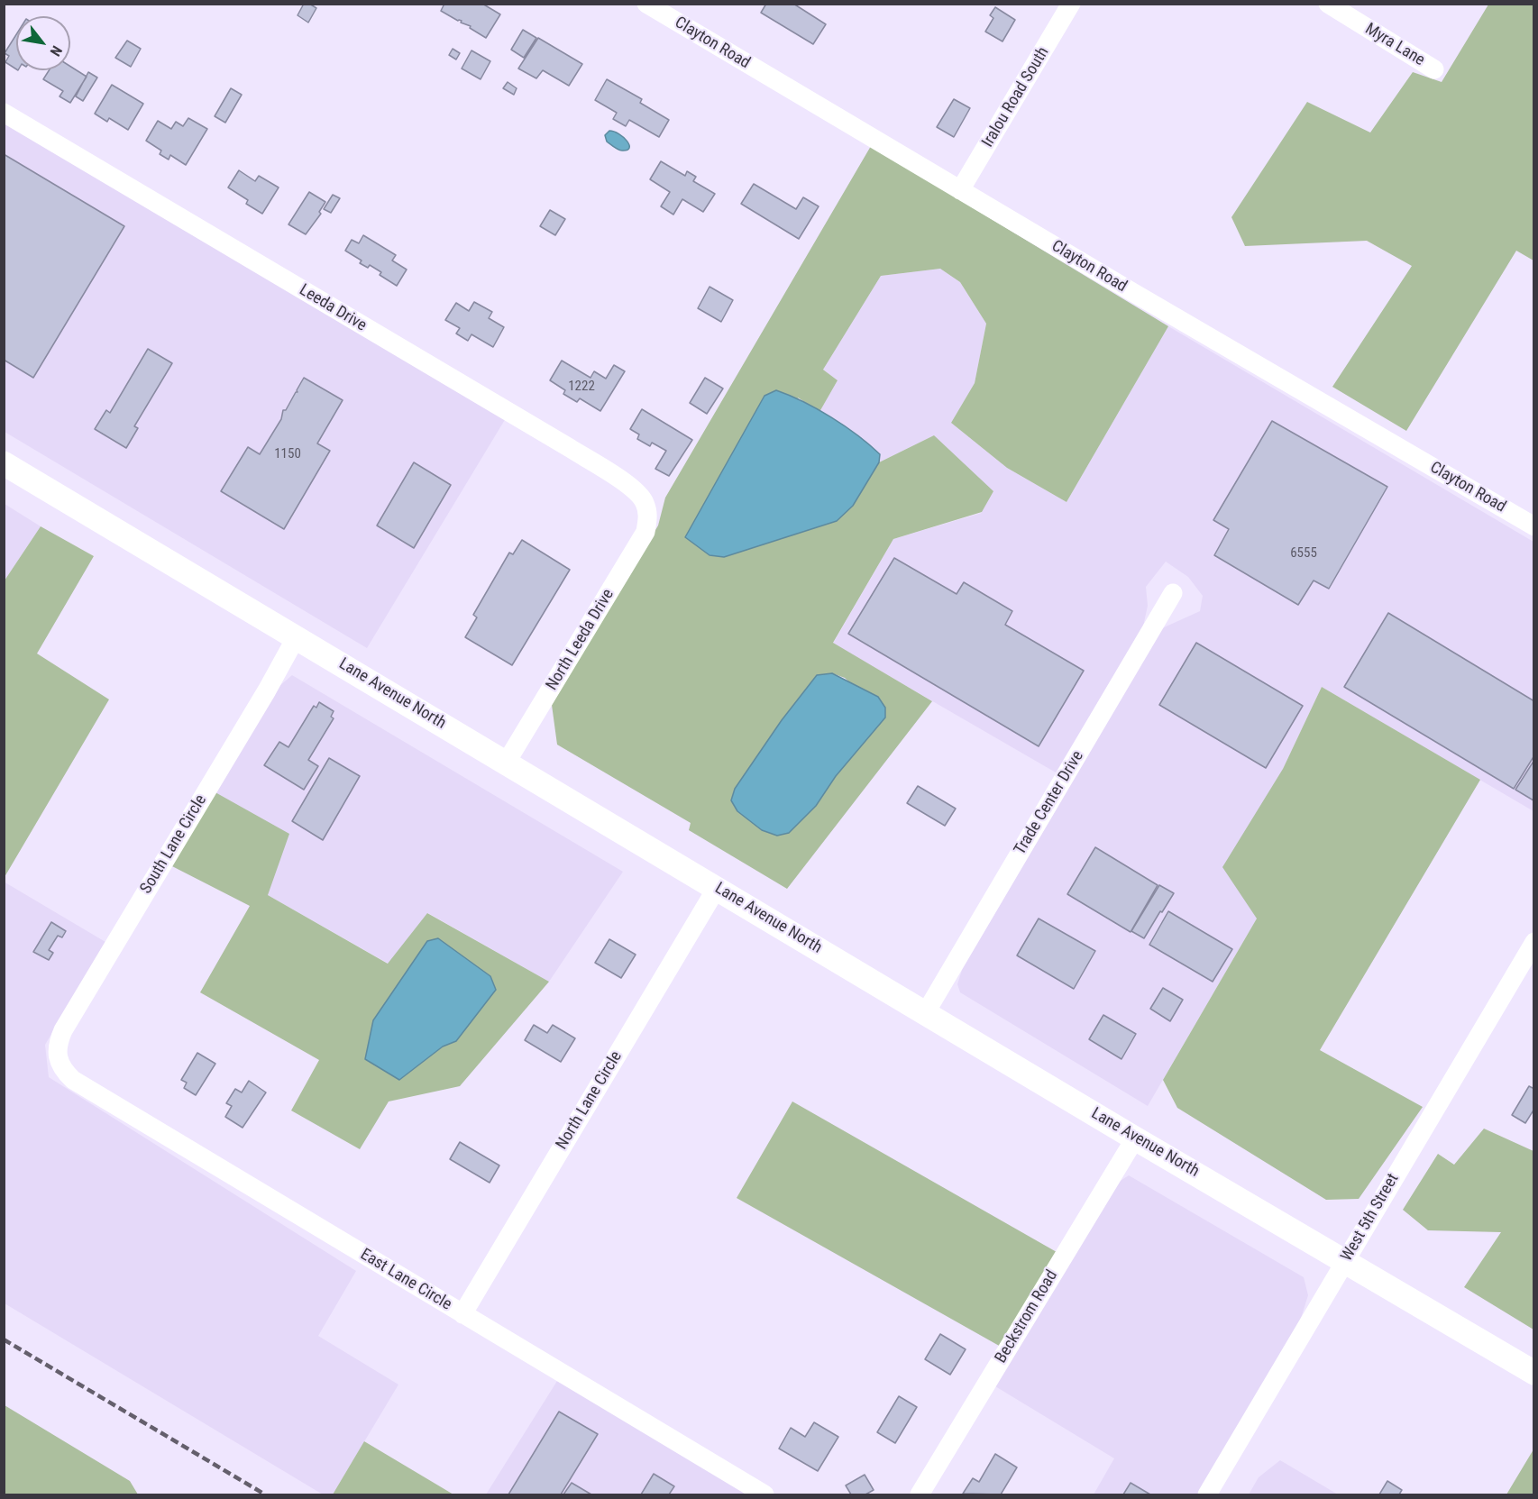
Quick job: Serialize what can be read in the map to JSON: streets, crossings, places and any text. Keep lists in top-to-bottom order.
{
  "streets": {
    "main road": ["Lane Avenue North"],
    "street": [
      "Clayton Road",
      "Myra Lane",
      "Iralou Road South",
      "Leeda Drive",
      "North Leeda Drive",
      "Trade Center Drive",
      "South Lane Circle",
      "North Lane Circle",
      "West 5th Street",
      "East Lane Circle",
      "Beckstrom Road"
    ]
  },
  "crossings": [
    ["Clayton Road", "Iralou Road South"],
    ["Leeda Drive", "North Leeda Drive"],
    ["North Leeda Drive", "Lane Avenue North"],
    ["Lane Avenue North", "Trade Center Drive"],
    ["Lane Avenue North", "South Lane Circle"],
    ["Lane Avenue North", "North Lane Circle"],
    ["Lane Avenue North", "West 5th Street"],
    ["Lane Avenue North", "Beckstrom Road"],
    ["South Lane Circle", "East Lane Circle"],
    ["North Lane Circle", "East Lane Circle"]
  ],
  "house_numbers": ["1222", "1150", "6555"],
  "north": "bottom right"
}
